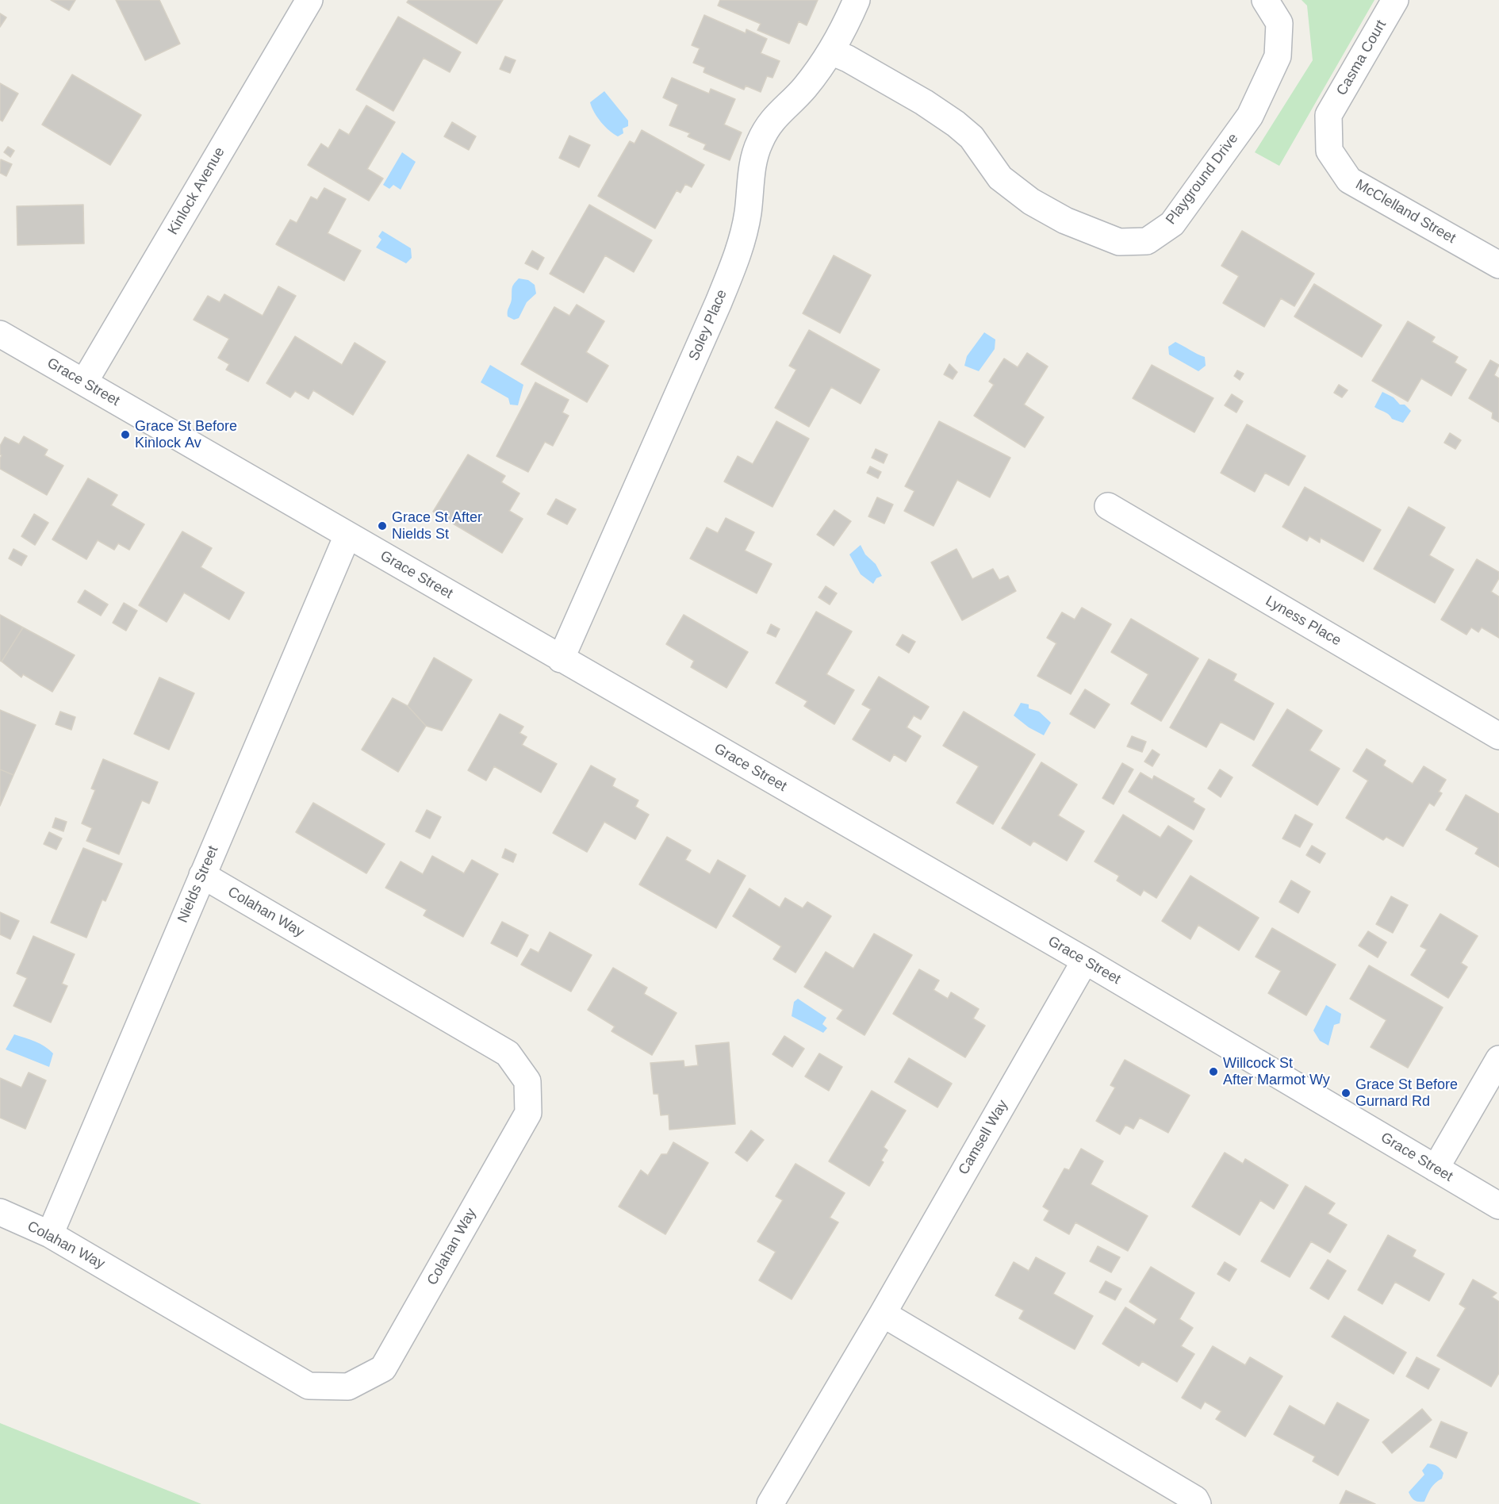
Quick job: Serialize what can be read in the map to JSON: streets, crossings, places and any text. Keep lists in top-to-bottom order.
{
  "streets": {
    "street": [
      "Casma Court",
      "Playground Drive",
      "Kinlock Avenue",
      "McClelland Street",
      "Soley Place",
      "Grace Street",
      "Lyness Place",
      "Nields Street",
      "Colahan Way",
      "Camsell Way"
    ]
  },
  "crossings": [
    ["Casma Court", "McClelland Street"],
    ["Playground Drive", "Soley Place"],
    ["Kinlock Avenue", "Grace Street"],
    ["Soley Place", "Grace Street"],
    ["Grace Street", "Nields Street"],
    ["Grace Street", "Camsell Way"],
    ["Nields Street", "Colahan Way"]
  ],
  "places": [
    "Grace St Before Kinlock Av",
    "Grace St After Nields St",
    "Willcock St After Marmot Wy",
    "Grace St Before Gurnard Rd"
  ]
}
